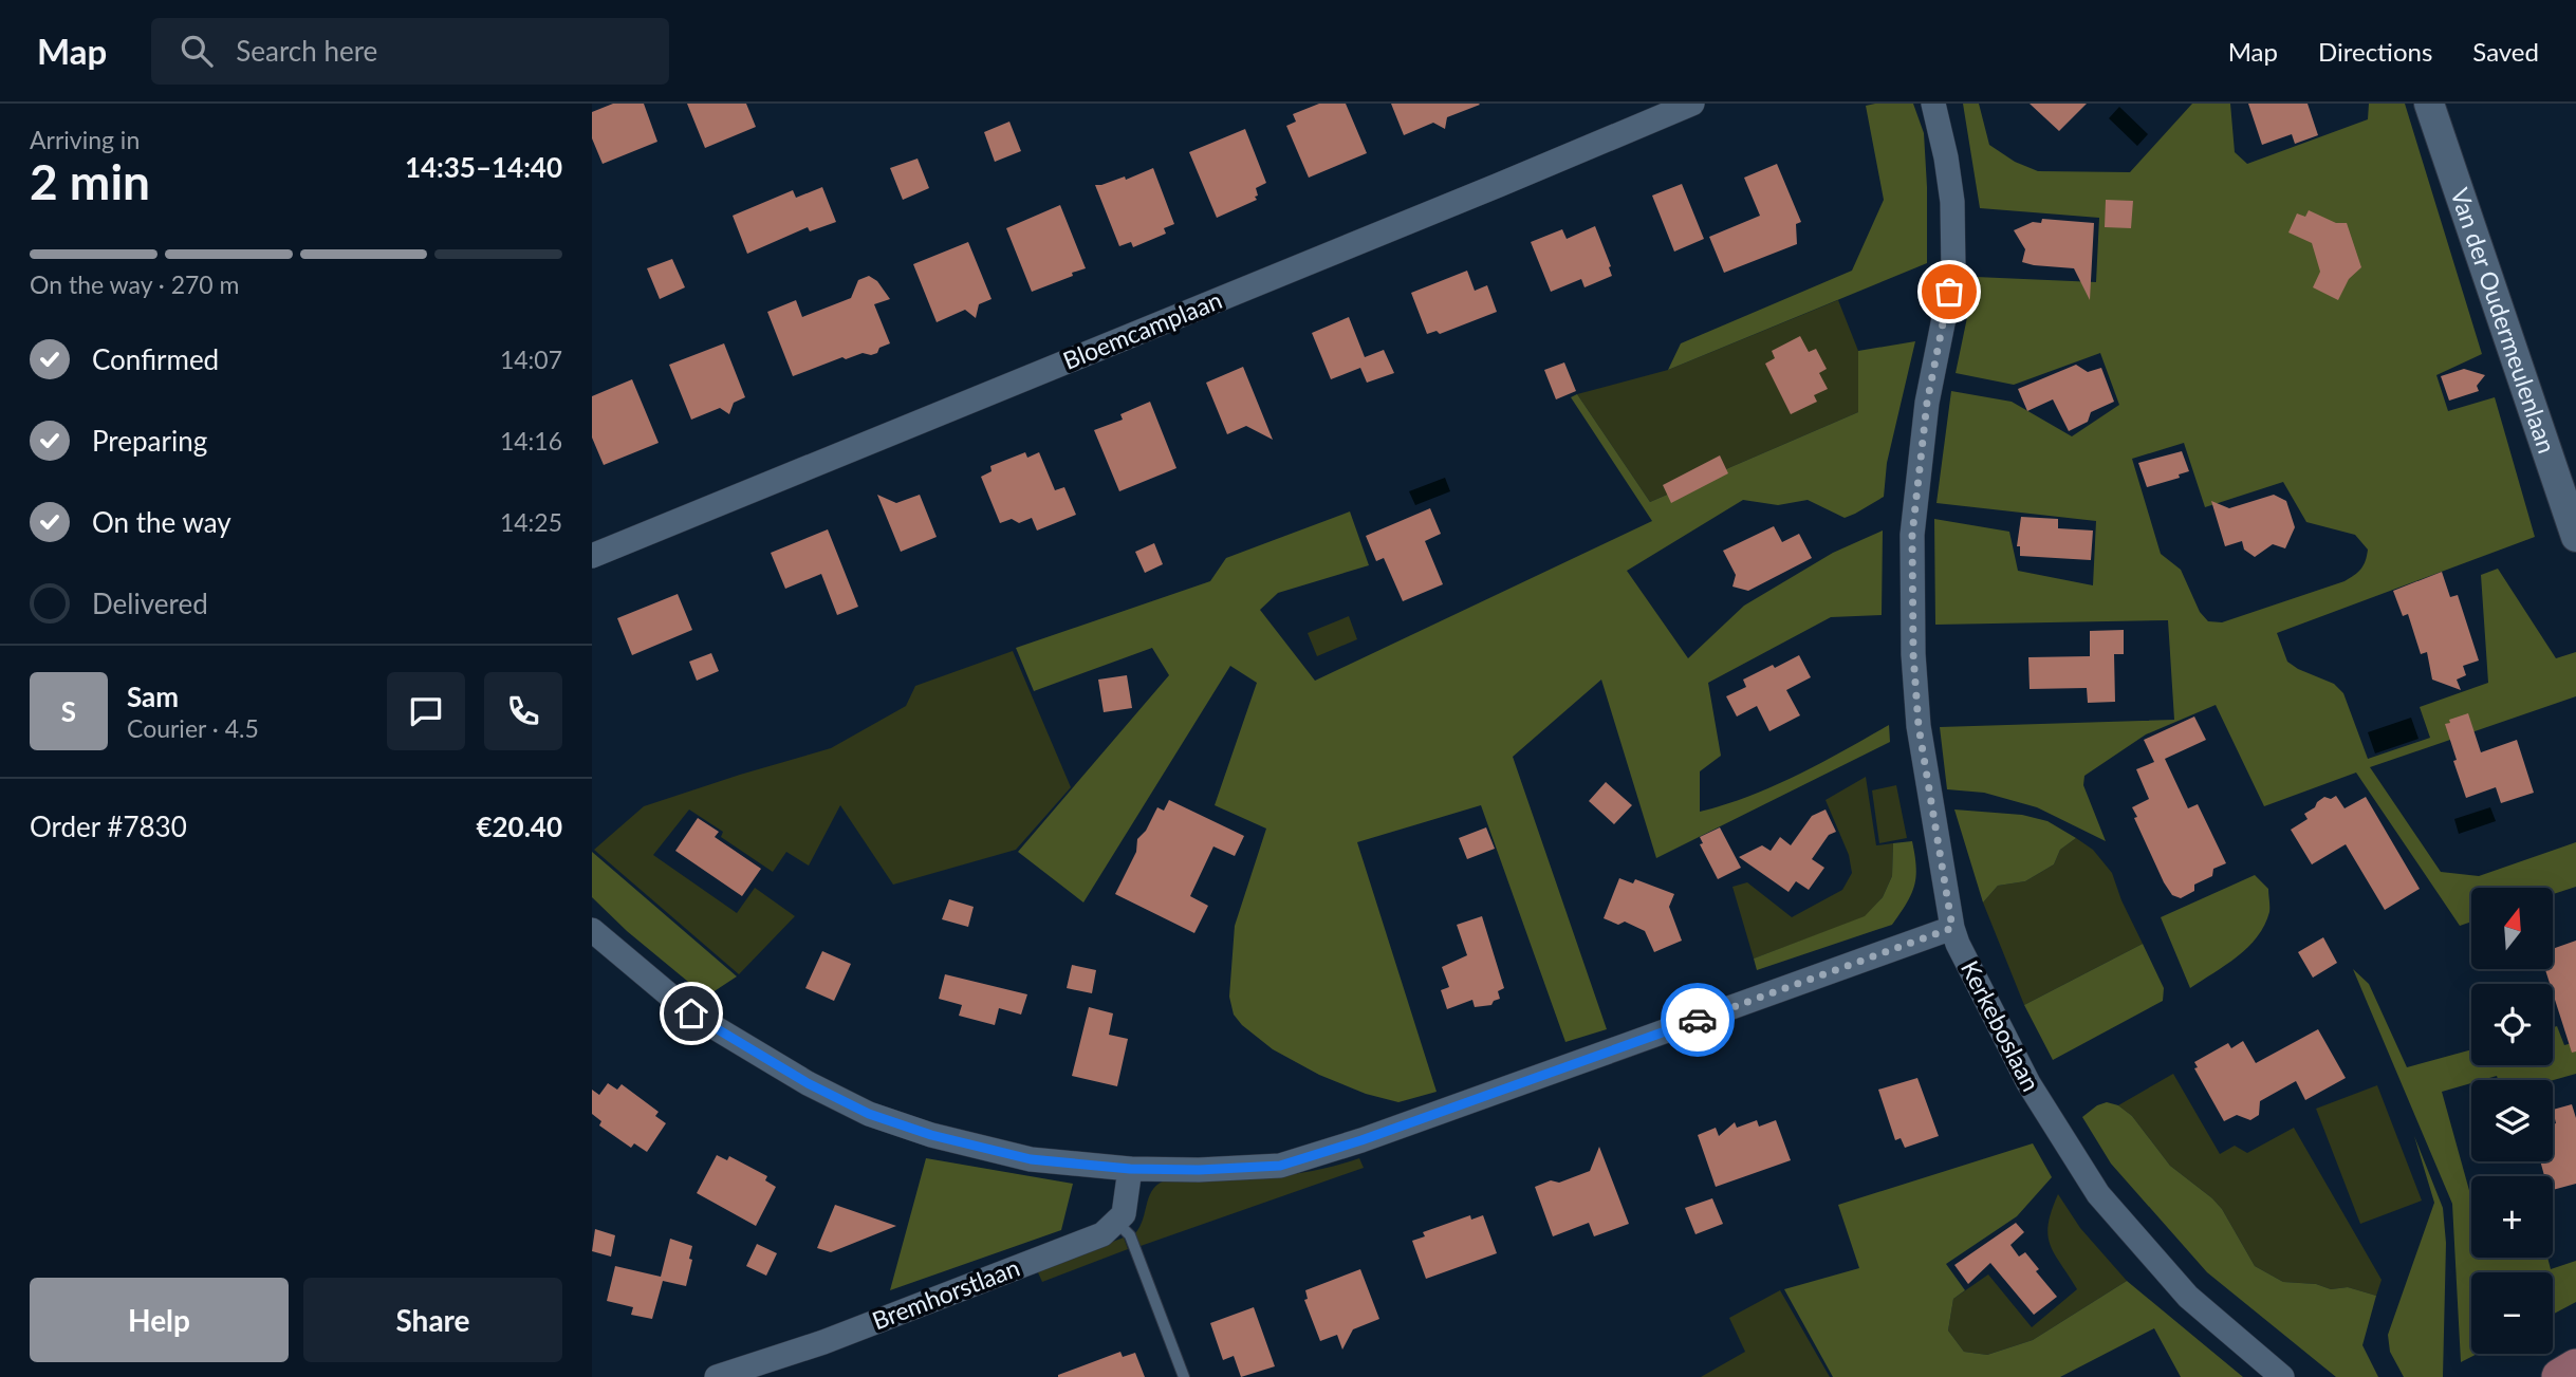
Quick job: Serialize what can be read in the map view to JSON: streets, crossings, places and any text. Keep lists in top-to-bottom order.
{
  "streets": {
    "street": [
      "Van der Oudermeulenlaan",
      "Bloemcamplaan",
      "Kerkeboslaan",
      "Bremhorstlaan"
    ]
  },
  "north": "top",
  "page": {
    "header": "Map",
    "search": "Search here",
    "nav": ["Map", "Directions", "Saved"],
    "heading": ["2 min", "Arriving in", "14:35–14:40"],
    "panel": [
      "Sam",
      "Courier · 4.5",
      "Order #7830",
      "€20.40"
    ],
    "bar": "On the way · 270 m",
    "list": [
      ["Confirmed", "14:07"],
      ["Preparing", "14:16"],
      ["On the way", "14:25"],
      "Delivered"
    ],
    "round": "S",
    "map_buttons": ["+", "−"],
    "buttons": ["Help", "Share"]
  }
}
